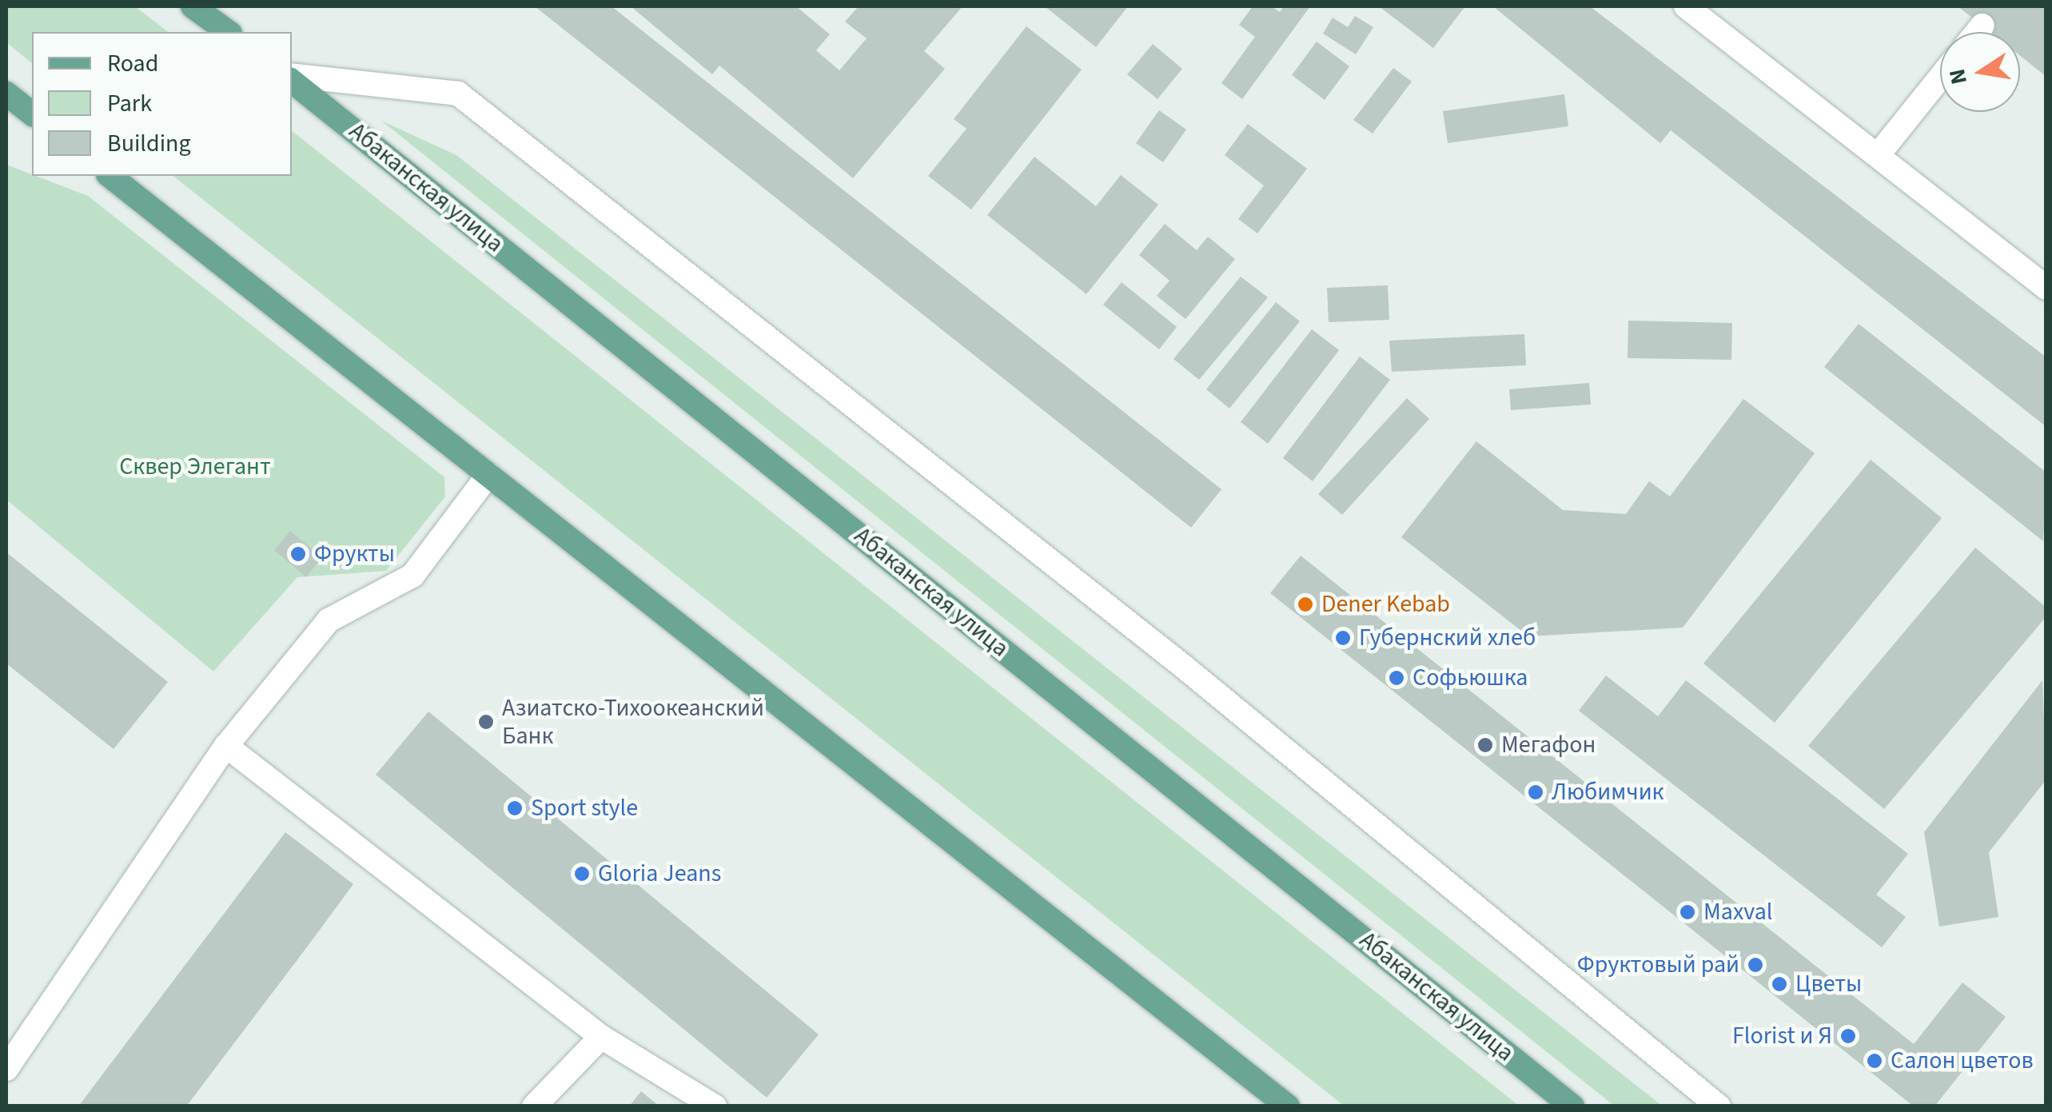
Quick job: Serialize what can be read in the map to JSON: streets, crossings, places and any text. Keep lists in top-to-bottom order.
{
  "streets": {
    "main road": ["Абаканская улица"]
  },
  "parks": ["Сквер Элегант"],
  "places": [
    "Фрукты",
    "Dener Kebab",
    "Губернский хлеб",
    "Софьюшка",
    "Азиатско-Тихоокеанский Банк",
    "Мегафон",
    "Любимчик",
    "Sport style",
    "Gloria Jeans",
    "Maxval",
    "Фруктовый рай",
    "Цветы",
    "Florist и Я",
    "Салон цветов"
  ],
  "legend": ["Road", "Park", "Building"],
  "north": "left"
}
